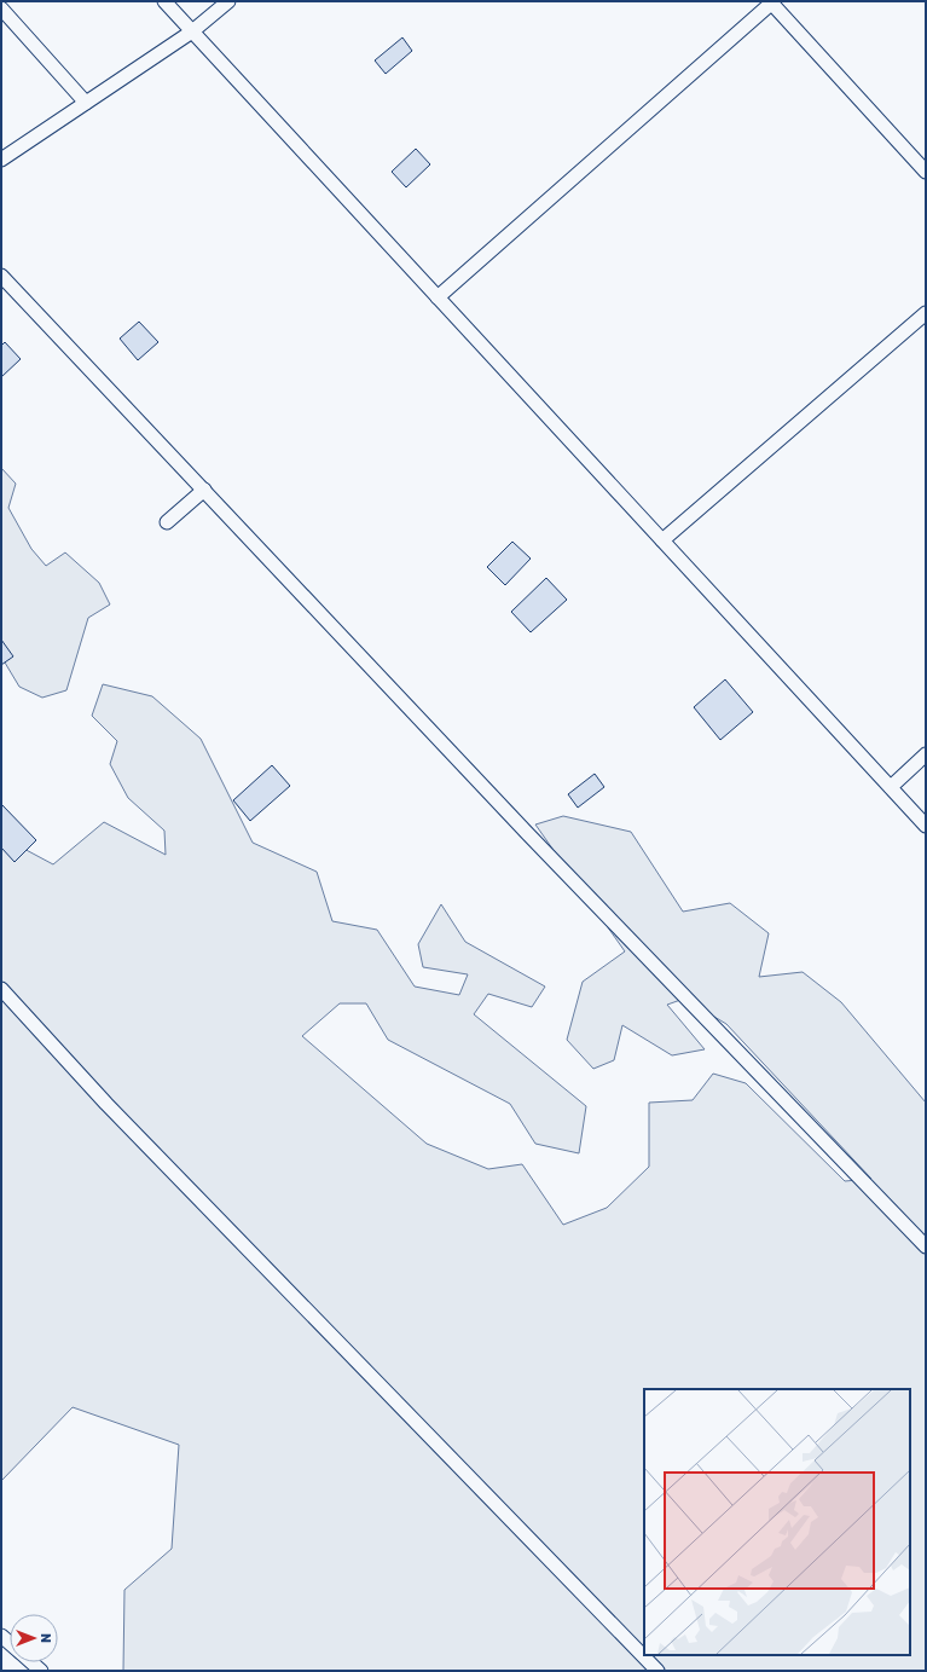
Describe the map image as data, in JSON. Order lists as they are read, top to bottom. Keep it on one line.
{"north":"right"}
